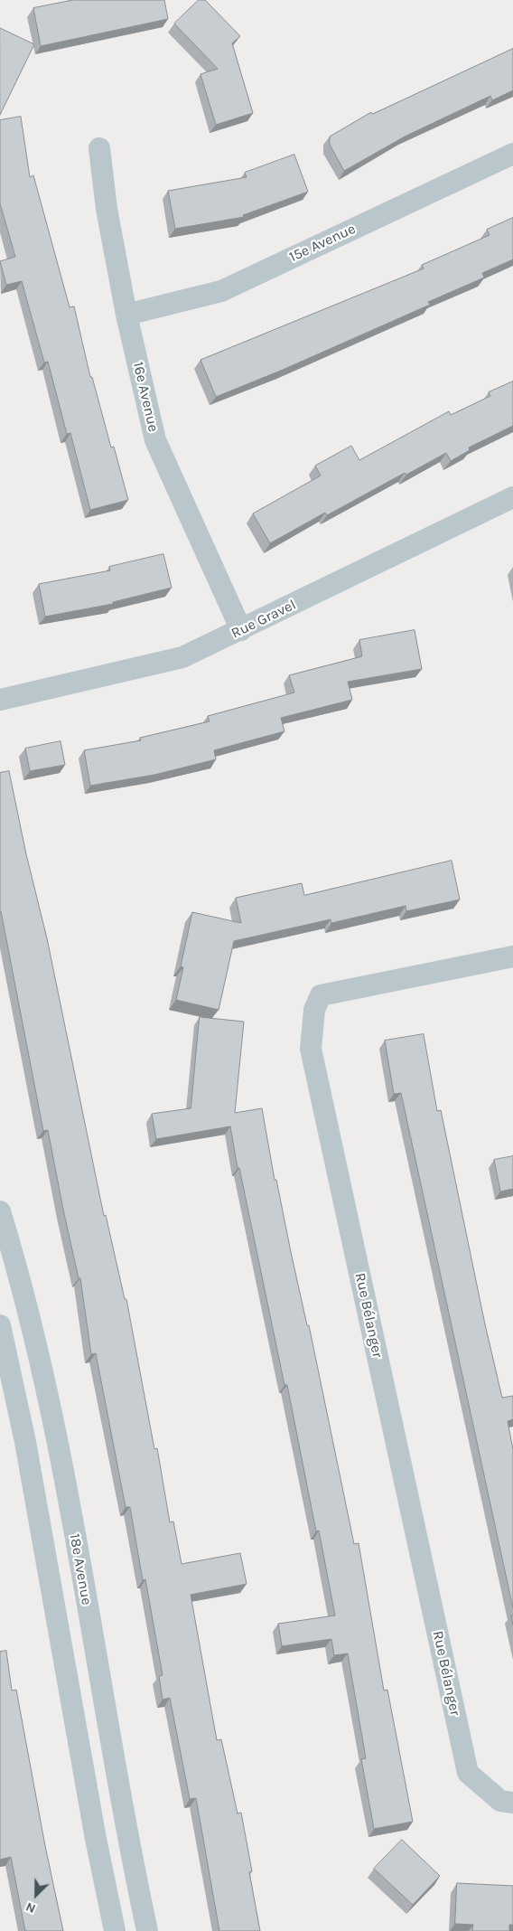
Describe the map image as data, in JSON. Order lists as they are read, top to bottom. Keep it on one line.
{"streets":{"street":["15e Avenue","16e Avenue","Rue Gravel","Rue Bélanger","18e Avenue"]},"crossings":[["15e Avenue","16e Avenue"],["16e Avenue","Rue Gravel"]],"north":"bottom left"}
